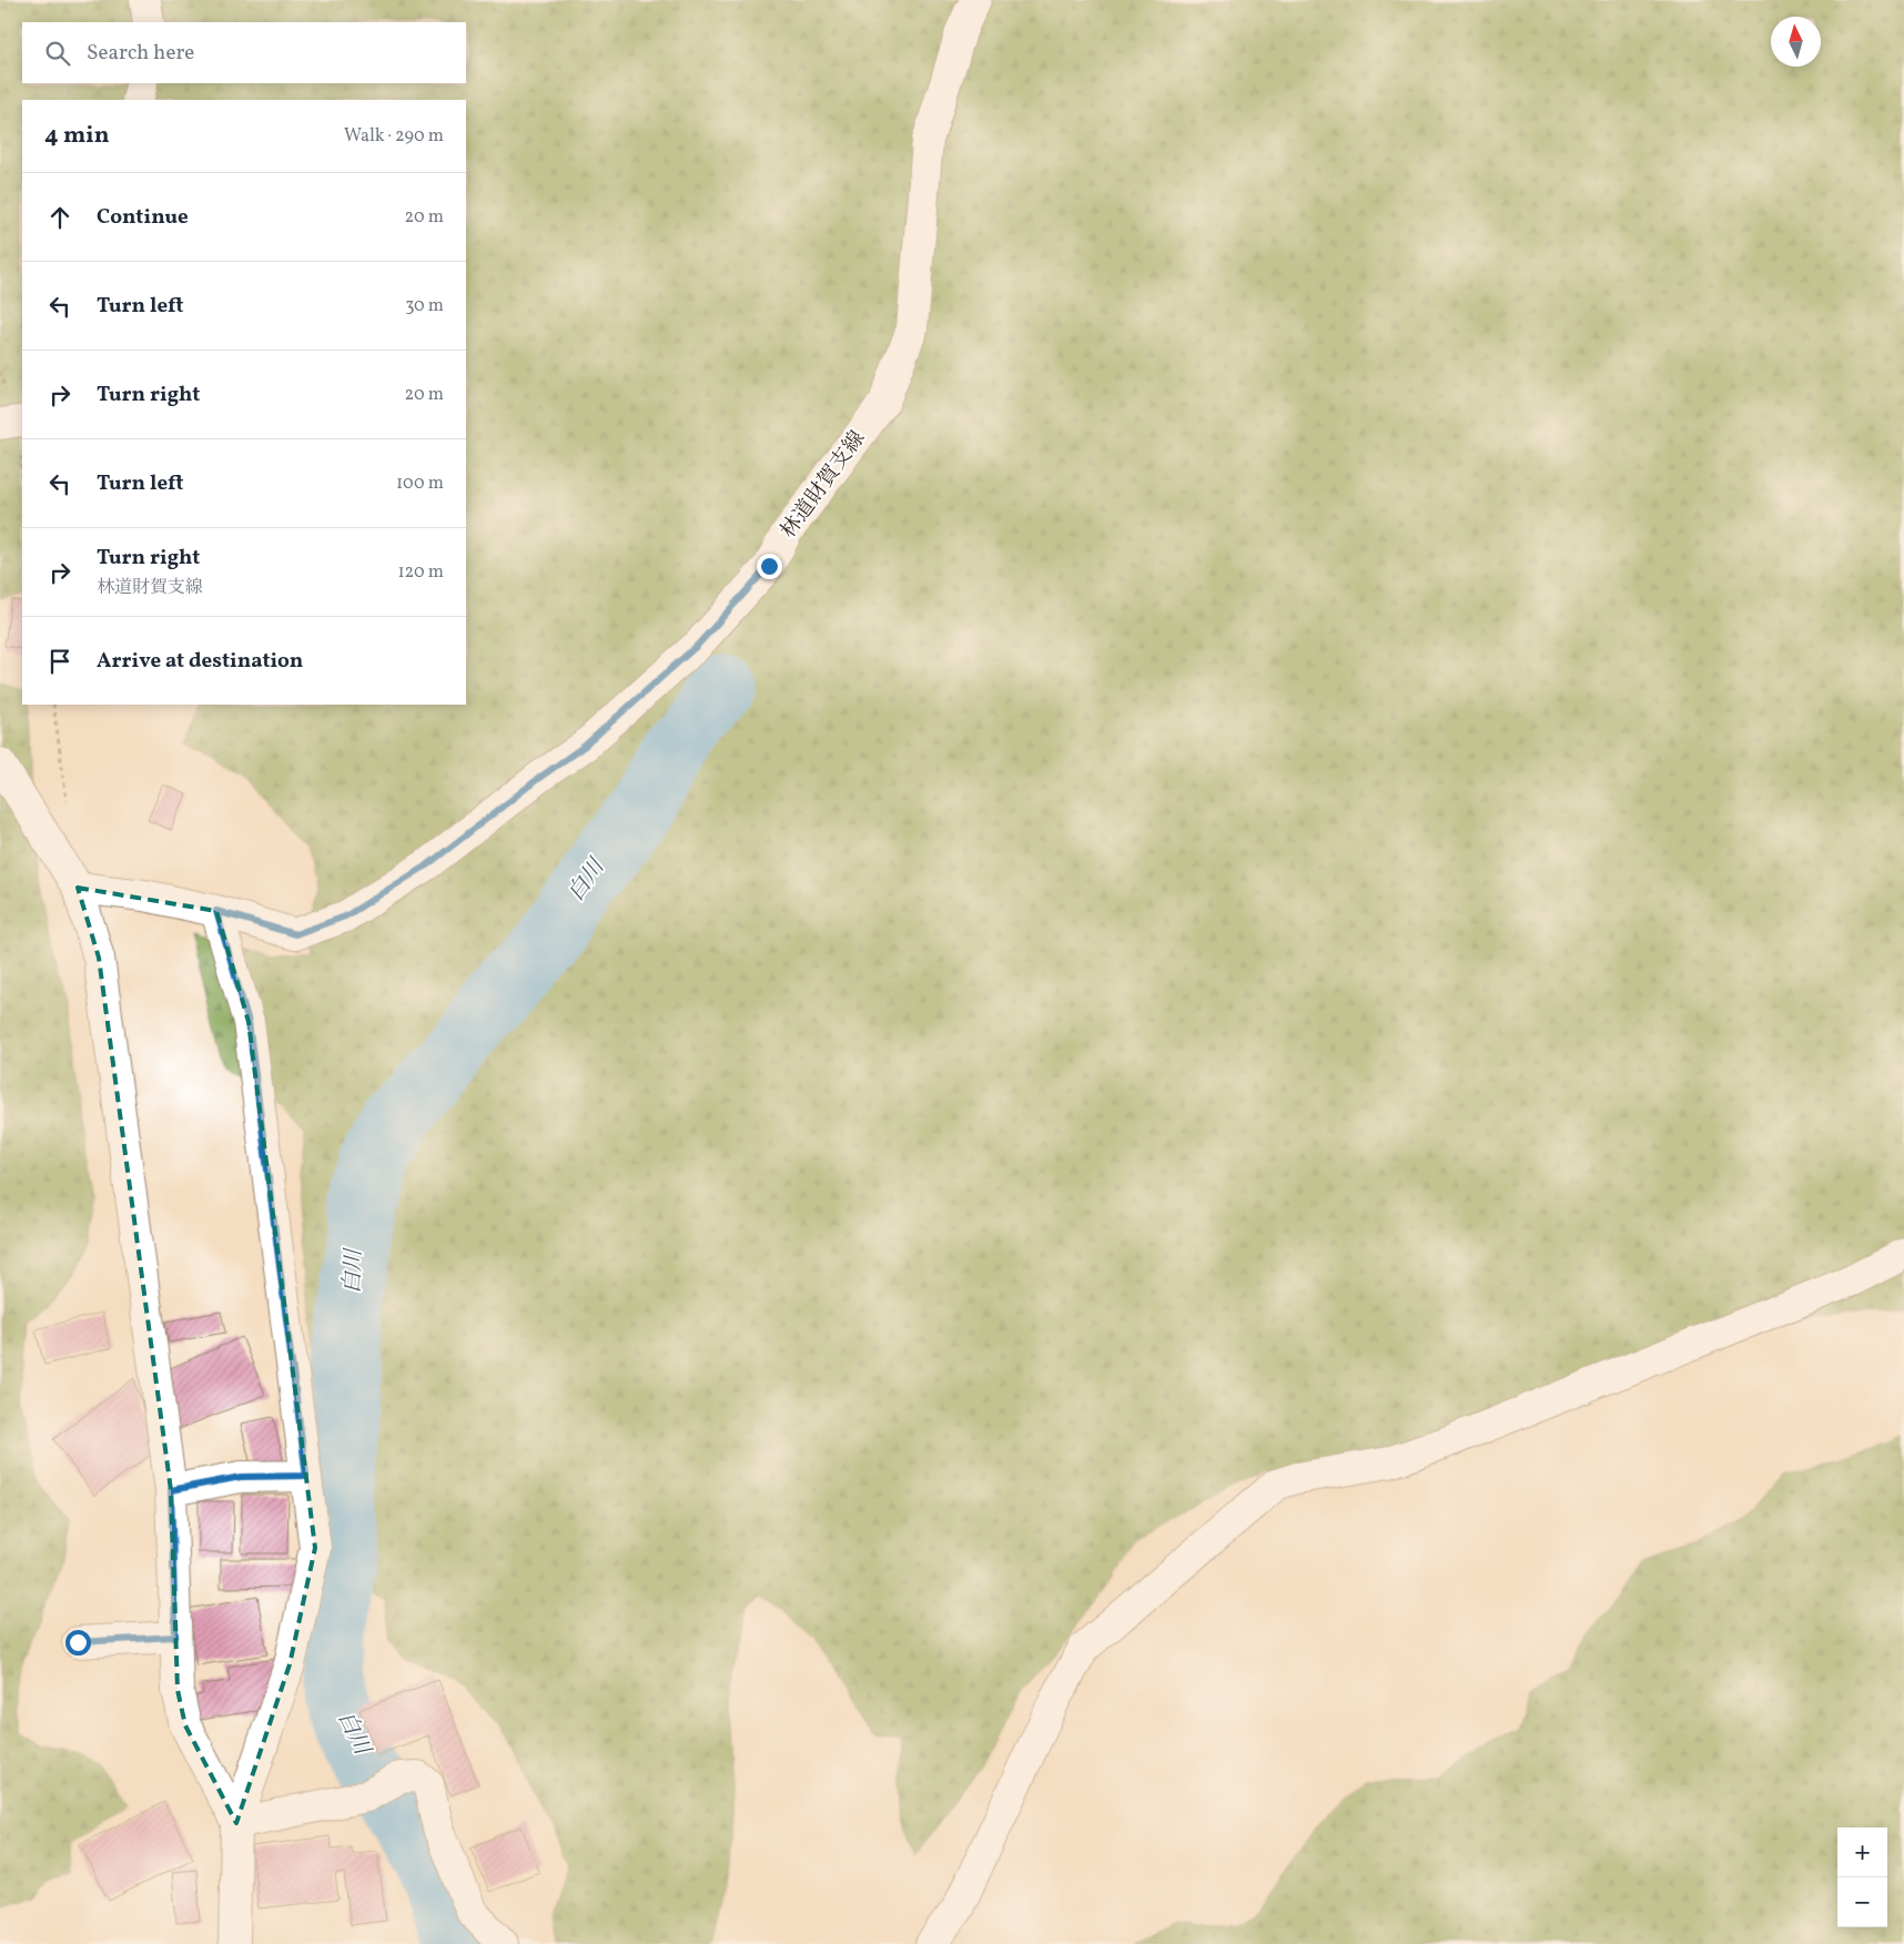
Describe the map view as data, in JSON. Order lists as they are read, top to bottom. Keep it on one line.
{"streets":{"street":["林道財賀支線"]},"water":["白川"],"north":"top","page":{"search":"Search here","heading":["4 min","Walk · 290 m"],"list":[["Continue","20 m"],["Turn left","30 m"],["Turn right","20 m"],["Turn left","100 m"],["Turn right","林道財賀支線","120 m"],"Arrive at destination"],"map_buttons":["+","−"]}}
